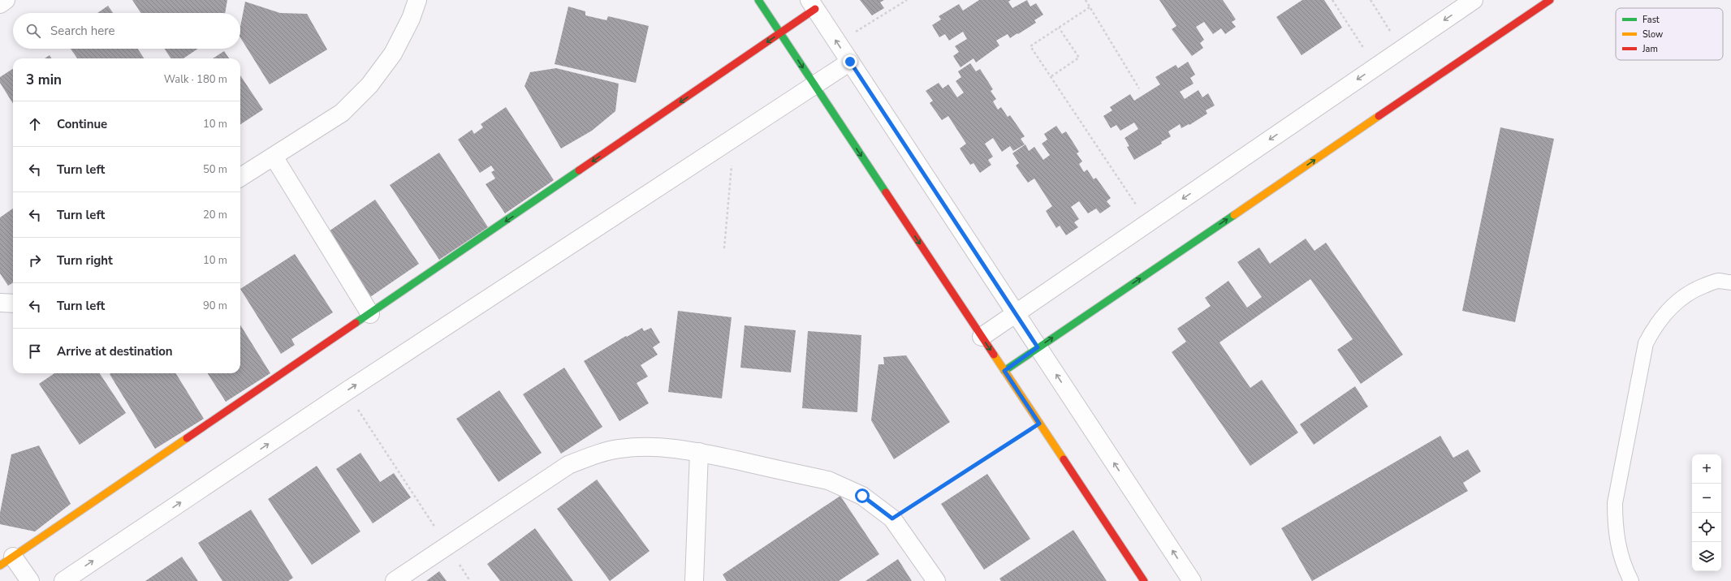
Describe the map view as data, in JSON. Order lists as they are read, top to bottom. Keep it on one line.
{"legend":["Fast","Slow","Jam"],"page":{"search":"Search here","heading":["3 min","Walk · 180 m"],"list":[["Continue","10 m"],["Turn left","50 m"],["Turn left","20 m"],["Turn right","10 m"],["Turn left","90 m"],"Arrive at destination"],"map_buttons":["+","−"]}}
